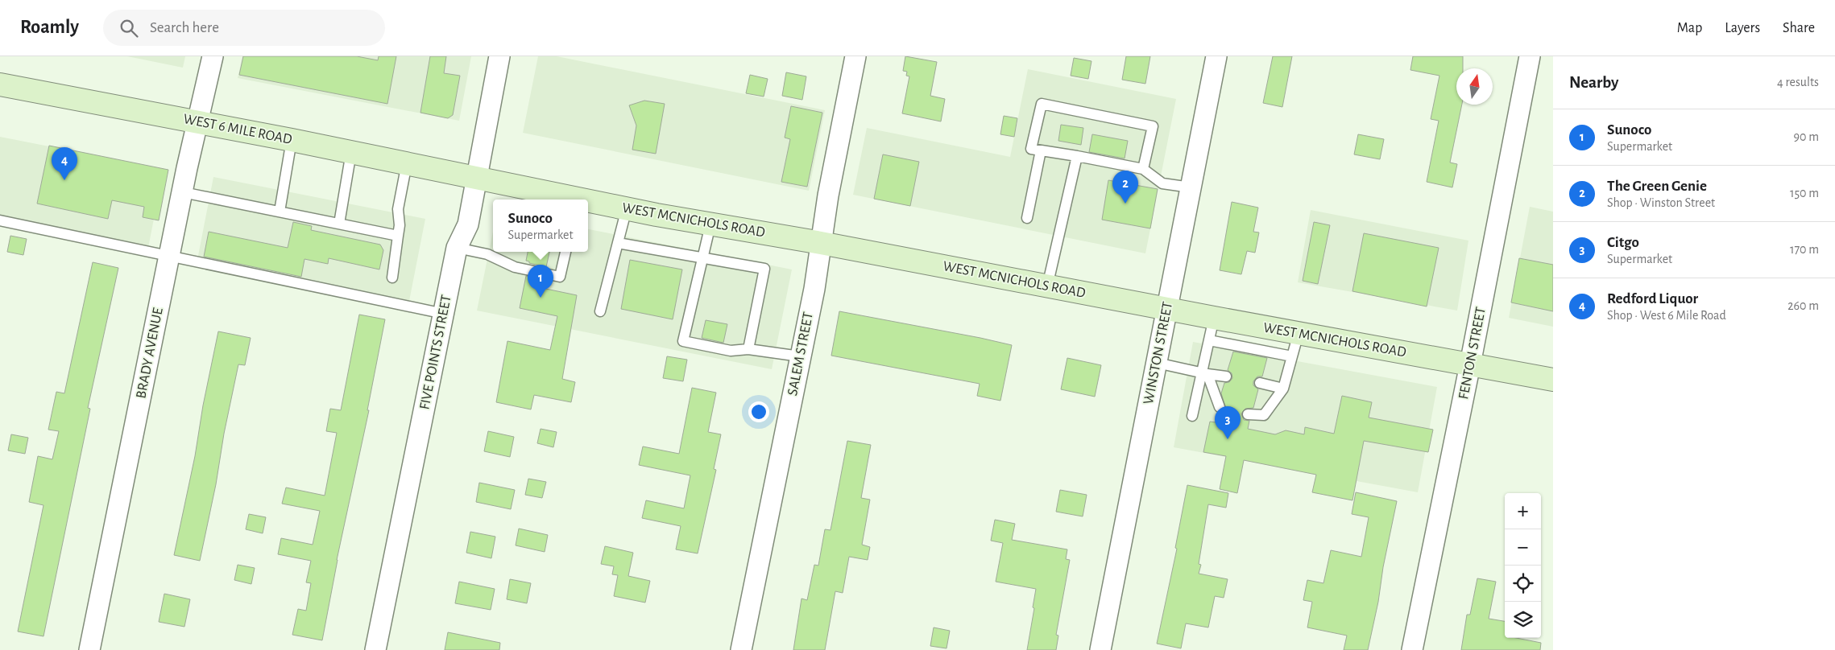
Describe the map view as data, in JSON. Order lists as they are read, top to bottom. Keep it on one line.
{"streets":{"main road":["WEST 6 MILE ROAD","WEST MCNICHOLS ROAD"],"street":["FIVE POINTS STREET","BRADY AVENUE","WINSTON STREET","FENTON STREET","SALEM STREET"]},"crossings":[["WEST 6 MILE ROAD","WEST MCNICHOLS ROAD"],["WEST 6 MILE ROAD","FIVE POINTS STREET"],["WEST 6 MILE ROAD","BRADY AVENUE"],["WEST MCNICHOLS ROAD","FIVE POINTS STREET"],["WEST MCNICHOLS ROAD","WINSTON STREET"],["WEST MCNICHOLS ROAD","FENTON STREET"],["WEST MCNICHOLS ROAD","SALEM STREET"]],"north":"top","page":{"header":"Roamly","search":"Search here","nav":["Map","Layers","Share"],"heading":["Nearby","4 results"],"list":[{"mark":"1","name":"Sunoco","note":"Supermarket","value":"90 m"},{"mark":"2","name":"The Green Genie","note":"Shop · Winston Street","value":"150 m"},{"mark":"3","name":"Citgo","note":"Supermarket","value":"170 m"},{"mark":"4","name":"Redford Liquor","note":"Shop · West 6 Mile Road","value":"260 m"}],"pins":["4","2","1","3"],"popup":["Sunoco","Supermarket"],"map_buttons":["+","−"]}}
